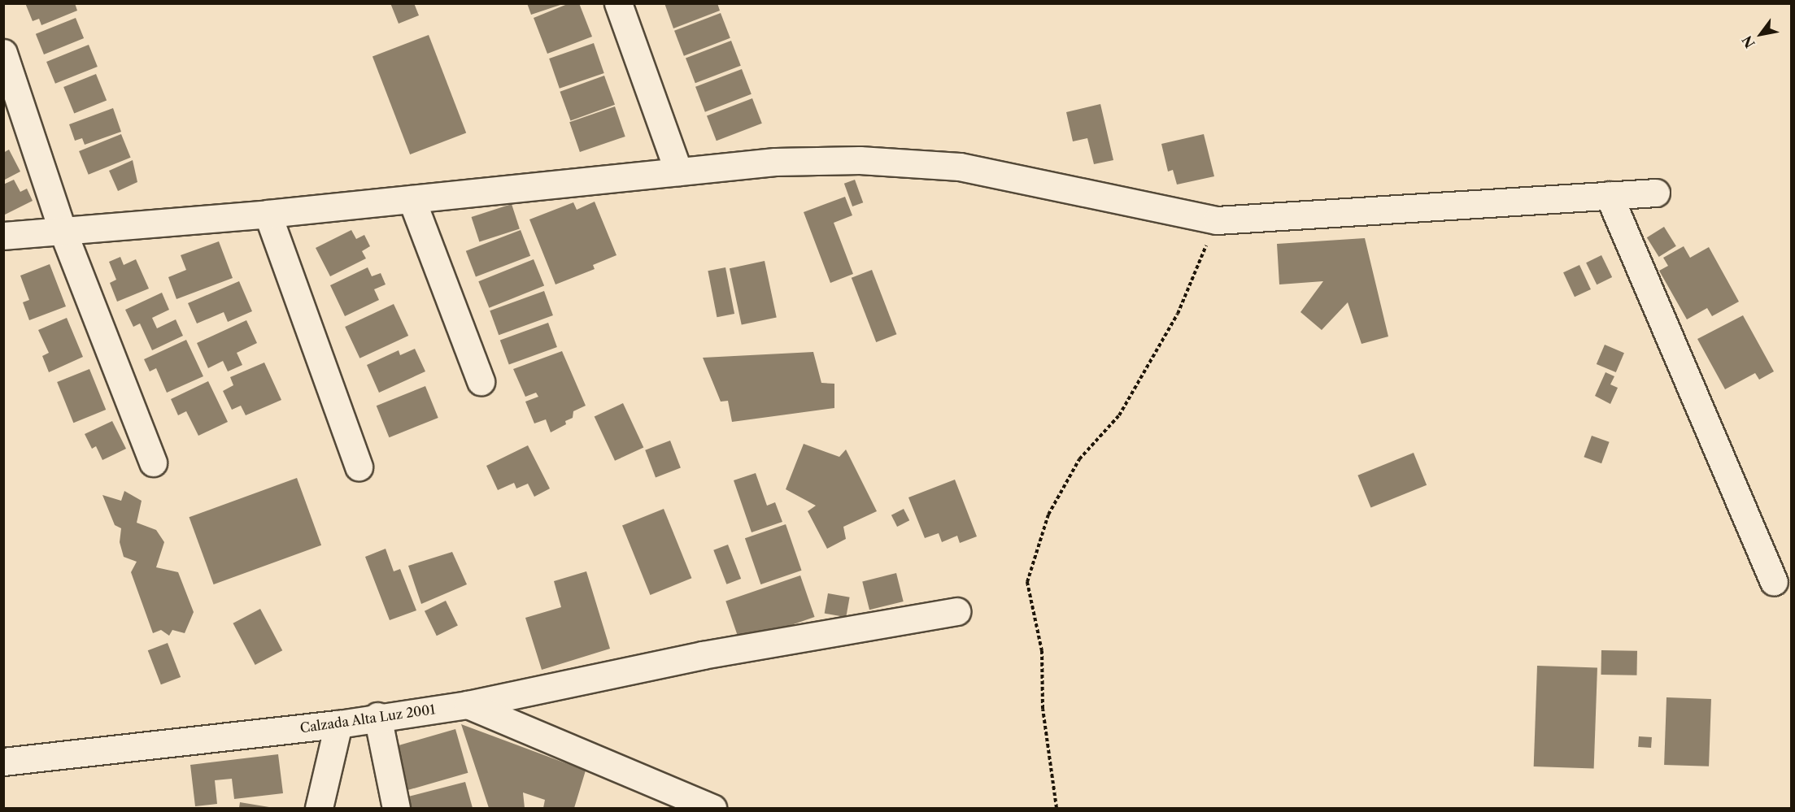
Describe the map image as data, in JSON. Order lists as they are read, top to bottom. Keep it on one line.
{"streets":{"street":["Calzada Alta Luz 2001"]},"north":"bottom left"}
